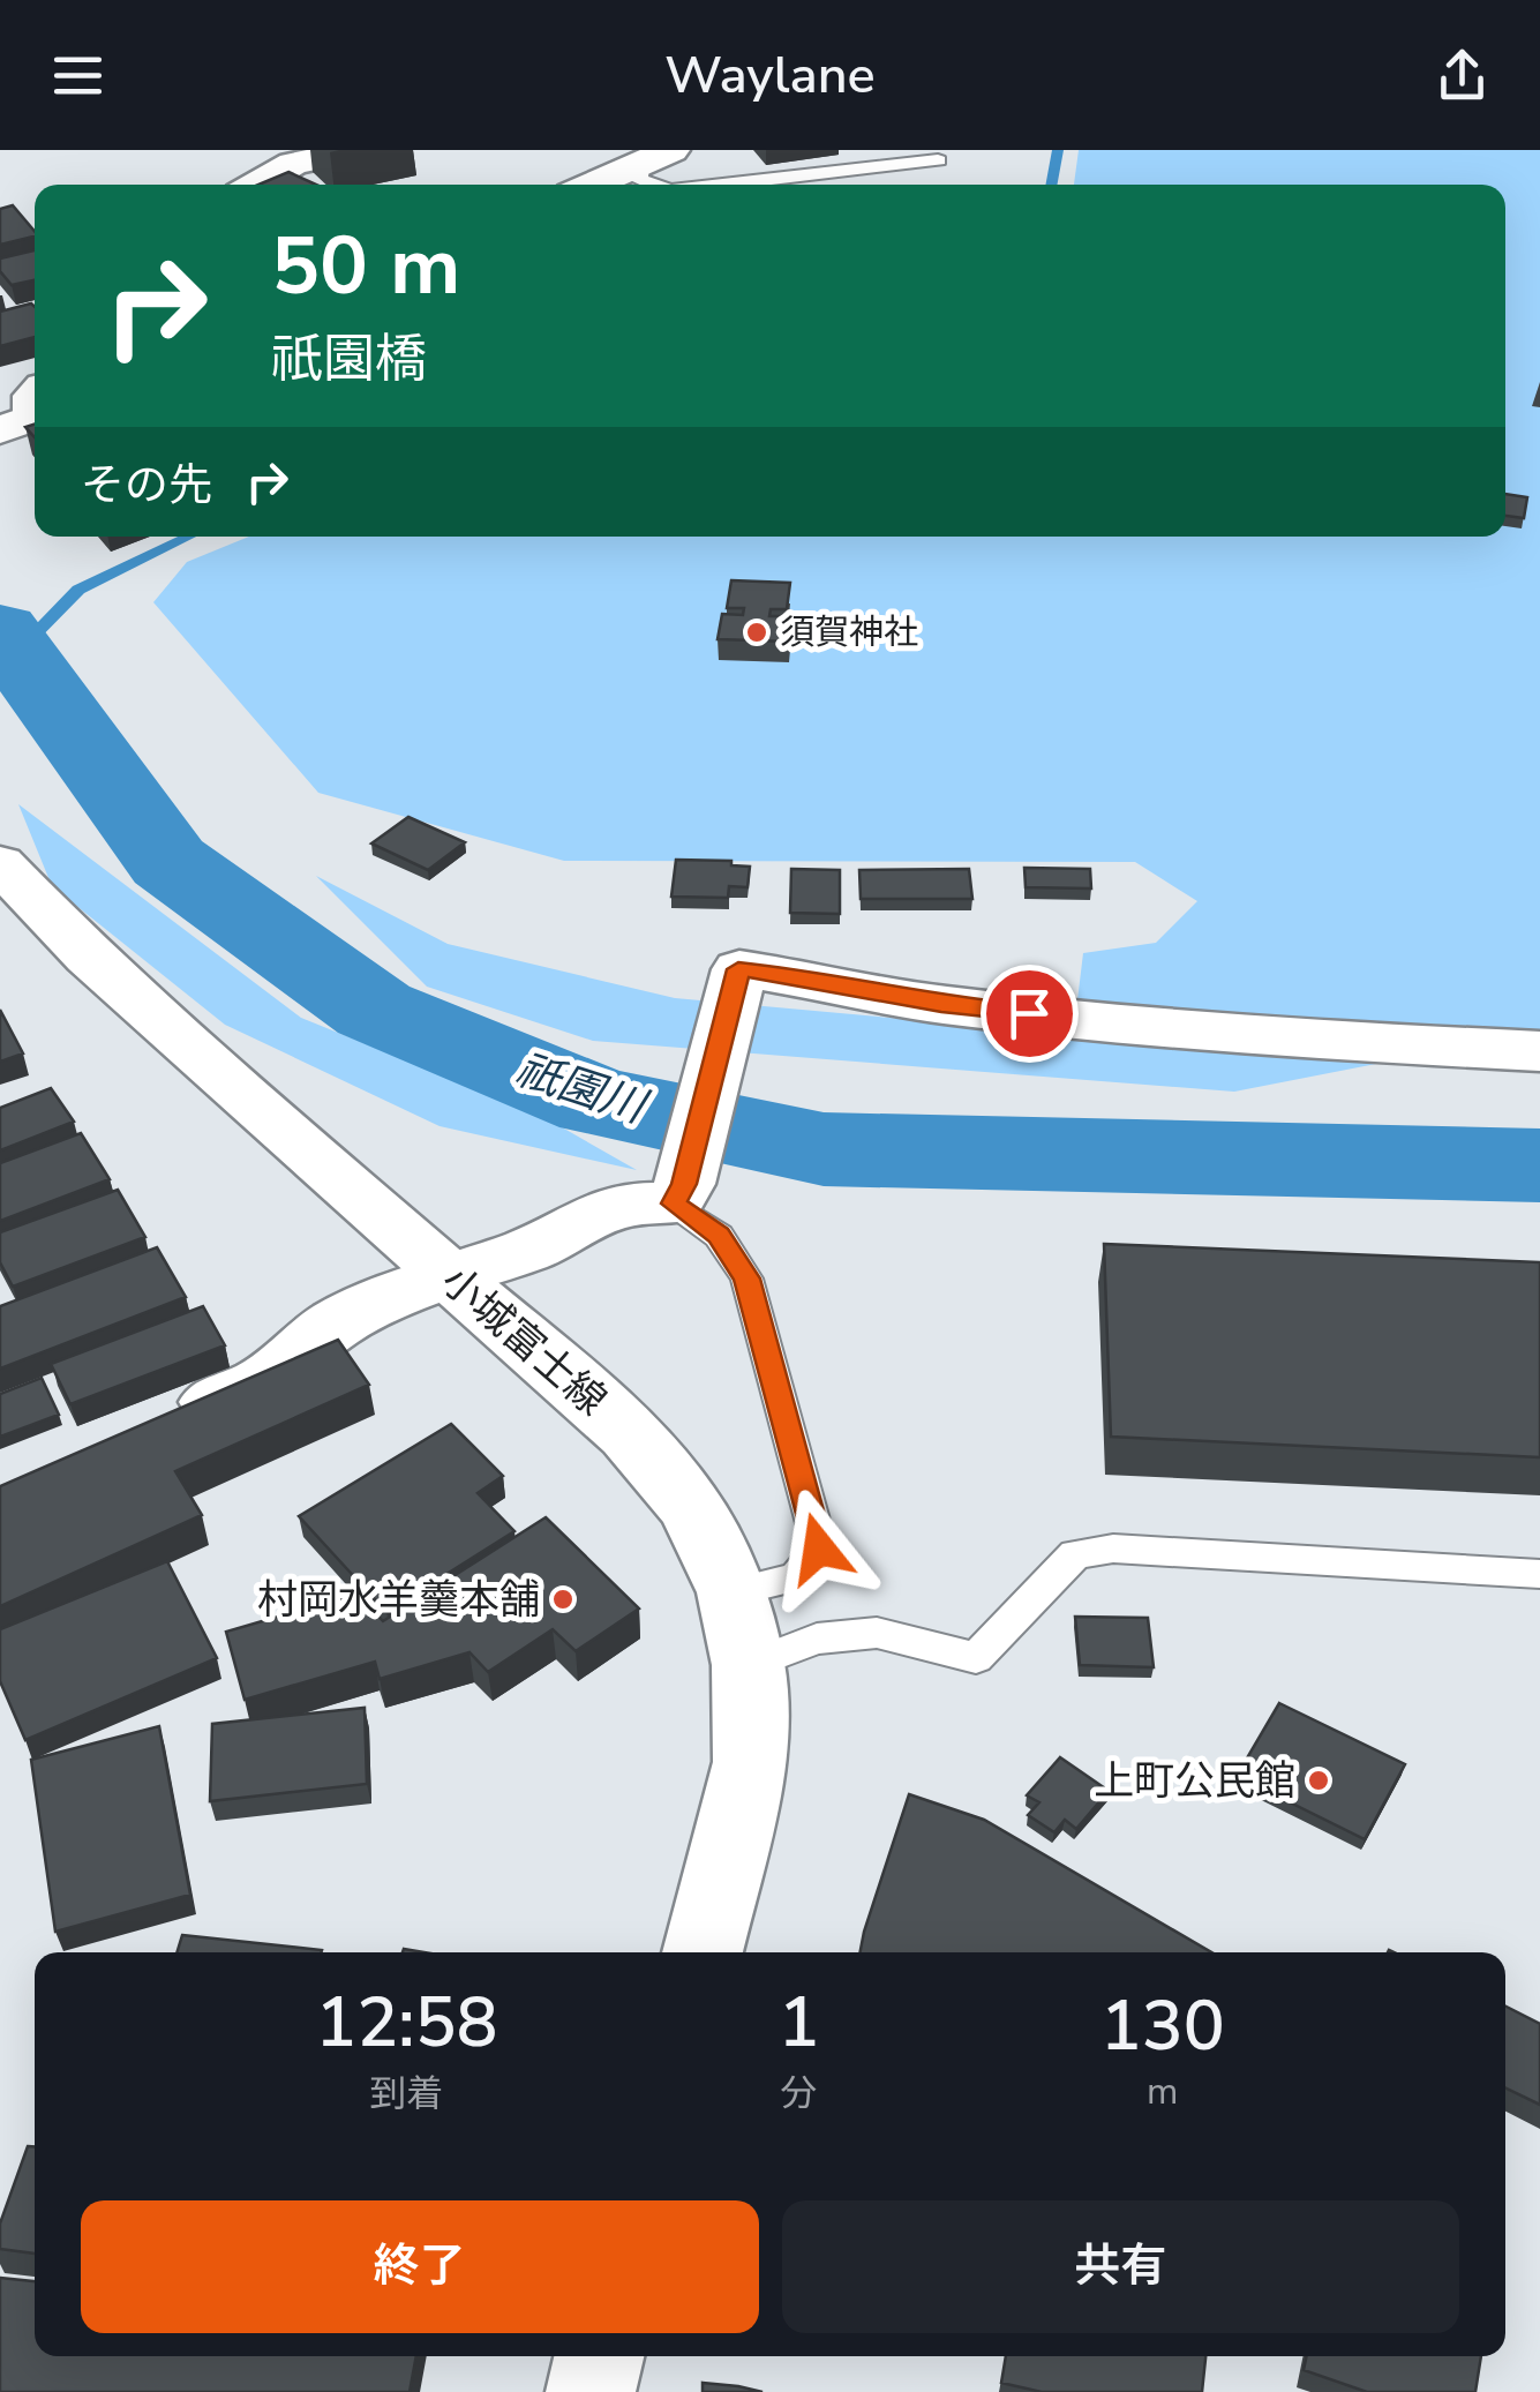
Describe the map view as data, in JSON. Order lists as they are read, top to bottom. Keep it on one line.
{"streets":{"street":["小城富士線"]},"water":["祇園川"],"places":["須賀神社","村岡水羊羹本舗","上町公民館"],"page":{"header":"Waylane","turn":["50 m","祇園橋"],"then":"その先","eta":["12:58","到着","1","分","130","m"],"buttons":["終了","共有"]}}
